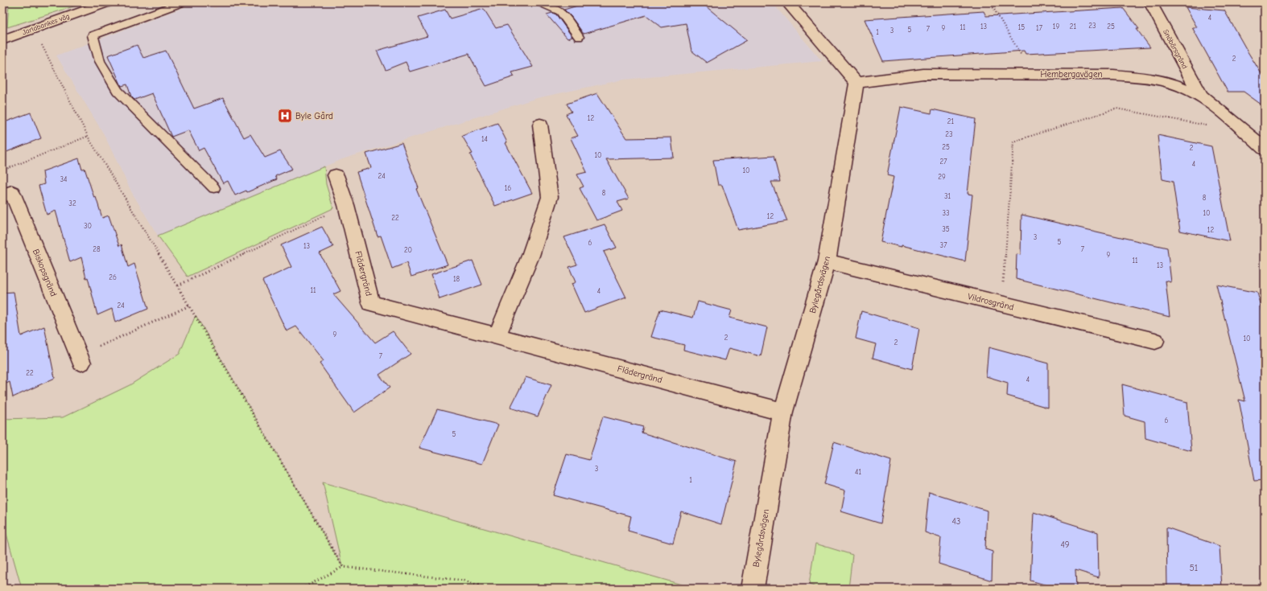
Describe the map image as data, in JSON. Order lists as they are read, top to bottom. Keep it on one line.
{"streets":{"street":["Jarlabankes väg","Snöbärsgränd","Hembergavägen","Biskopsgränd","Flädergränd","Bylegårdsvägen","Vildrosgränd"]},"crossings":[["Snöbärsgränd","Hembergavägen"],["Hembergavägen","Bylegårdsvägen"],["Flädergränd","Bylegårdsvägen"],["Bylegårdsvägen","Vildrosgränd"]],"places":{"hospital":["Byle Gård"]},"house_numbers":["4","23","13","19","21","25","11","15","9","17","7","5","3","1","2","12","21","23","14","25","2","10","27","4","10","24","29","34","16","8","31","8","32","33","10","12","22","30","35","12","3","5","6","37","13","28","7","20","9","11","13","26","18","11","4","24","9","2","10","2","7","22","4","6","5","3","41","1","43","49","51"]}
